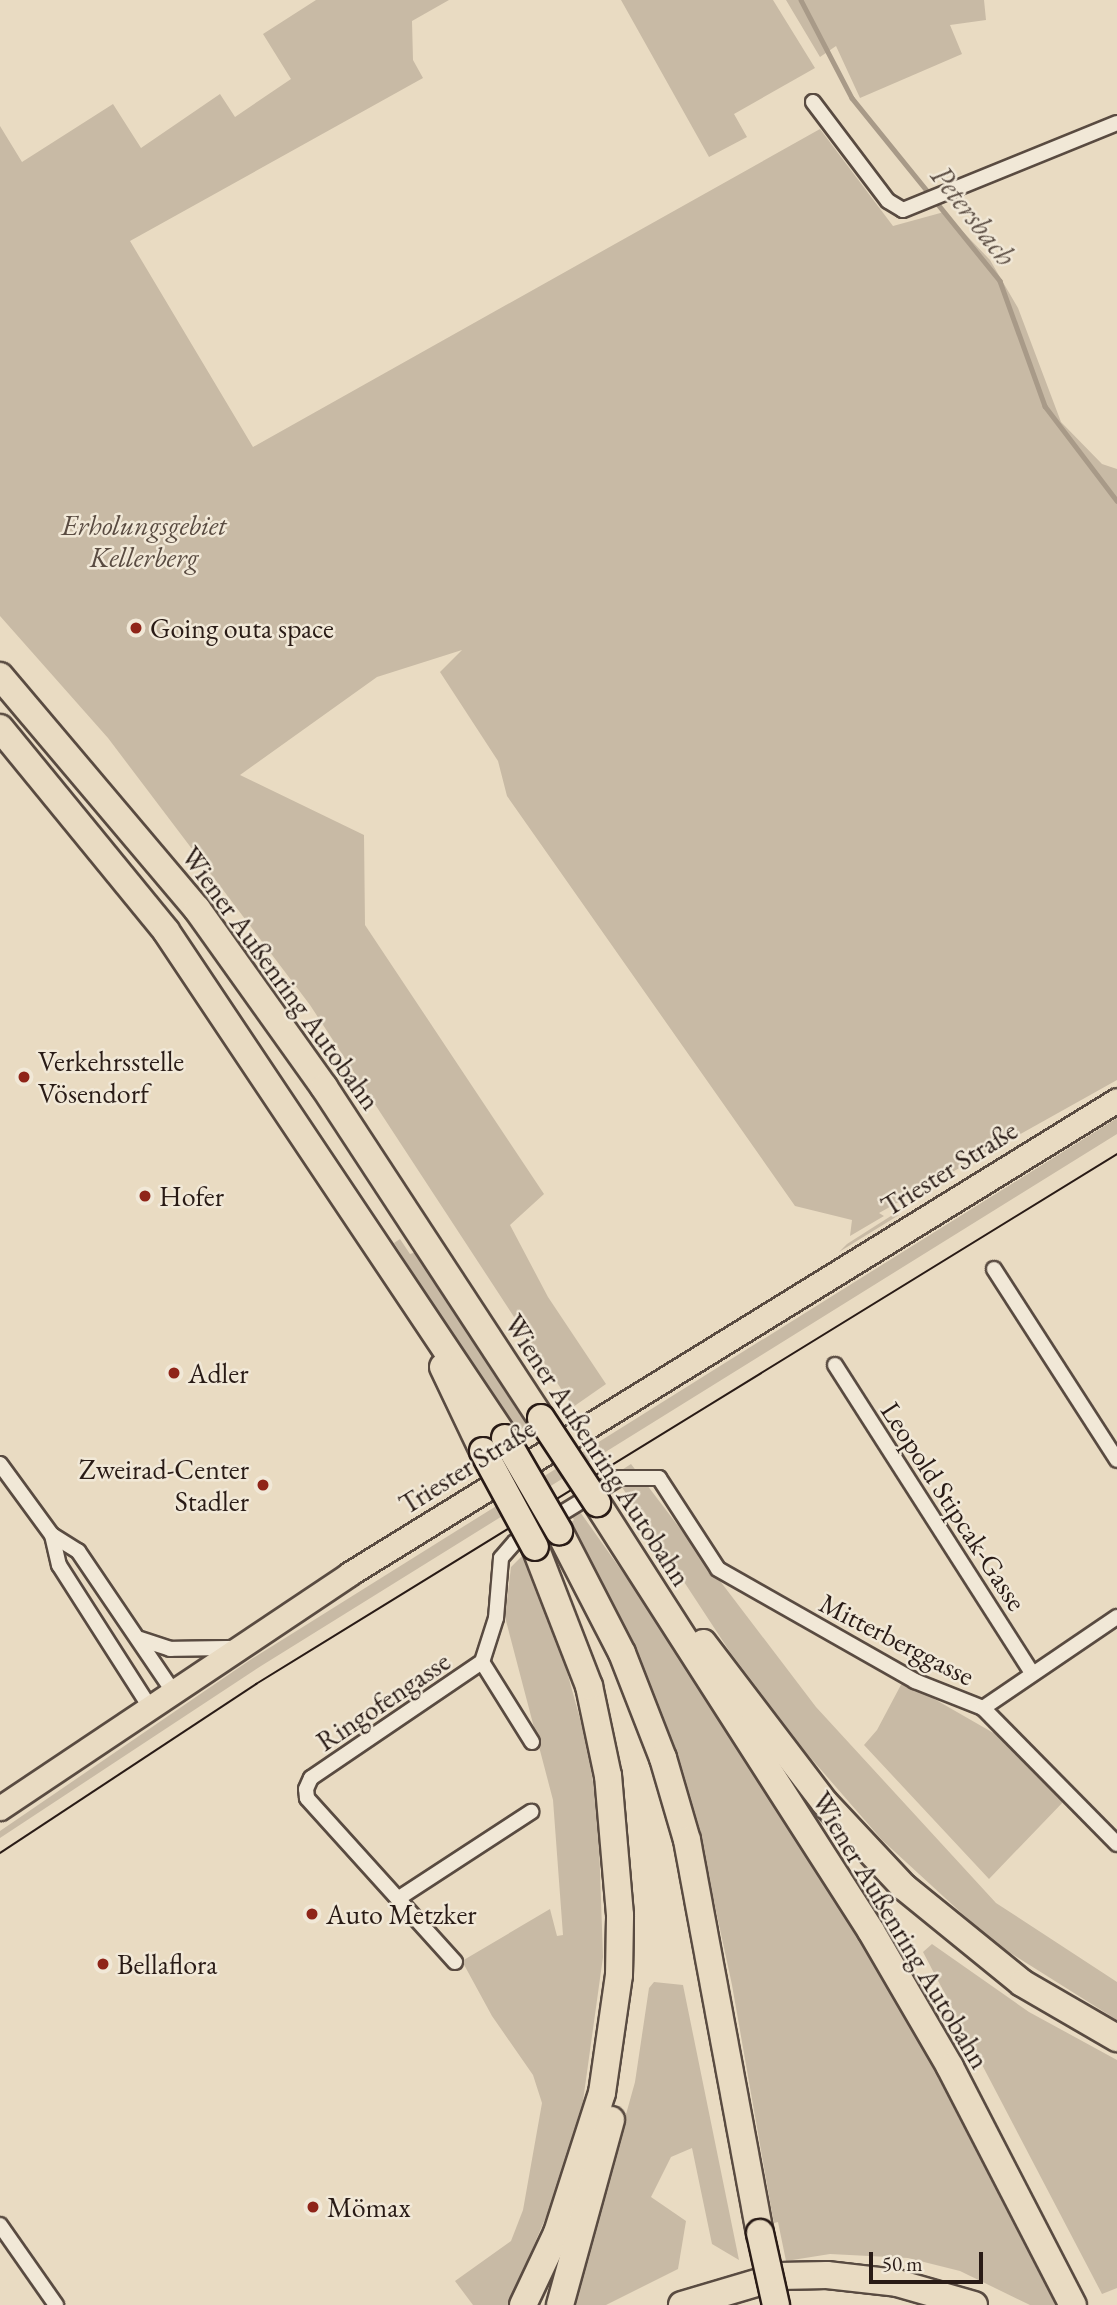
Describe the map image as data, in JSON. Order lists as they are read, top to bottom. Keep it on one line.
{"streets":{"highway":["Wiener Außenring Autobahn"],"main road":["Triester Straße"],"street":["Leopold Stipcak-Gasse","Mitterberggasse","Ringofengasse"]},"crossings":[["Mitterberggasse","Ringofengasse"]],"water":["Petersbach"],"parks":["Erholungsgebiet Kellerberg"],"places":["Going outa space","Verkehrsstelle Vösendorf","Hofer","Adler","Zweirad-Center Stadler","Auto Metzker","Bellaflora","Mömax"],"scale_bar":"50 m"}
